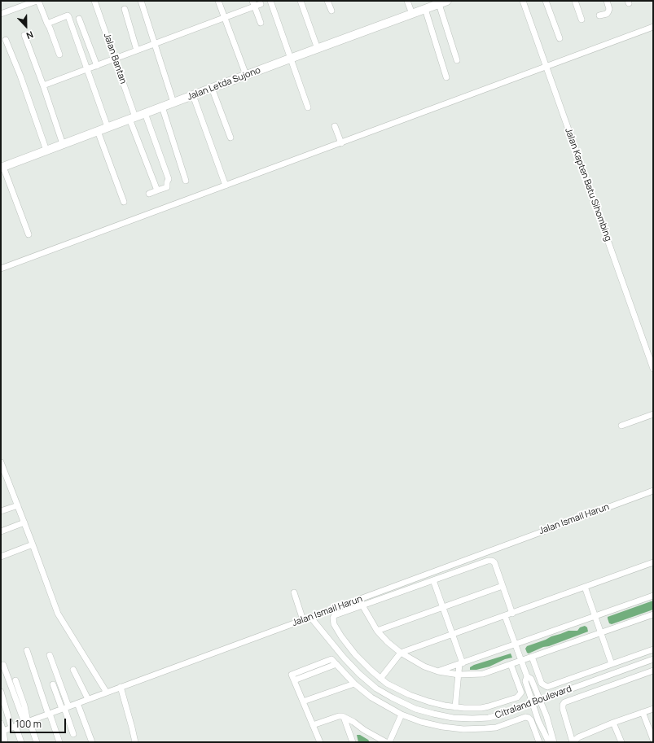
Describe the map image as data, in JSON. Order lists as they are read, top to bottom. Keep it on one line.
{"streets":{"highway":["Jalan Letda Sujono"],"street":["Jalan Bantan","Jalan Kapten Batu Sihombing","Jalan Ismail Harun","Citraland Boulevard"]},"crossings":[["Jalan Bantan","Jalan Letda Sujono"],["Jalan Ismail Harun","Citraland Boulevard"]],"scale_bar":"100 m","north":"bottom"}
